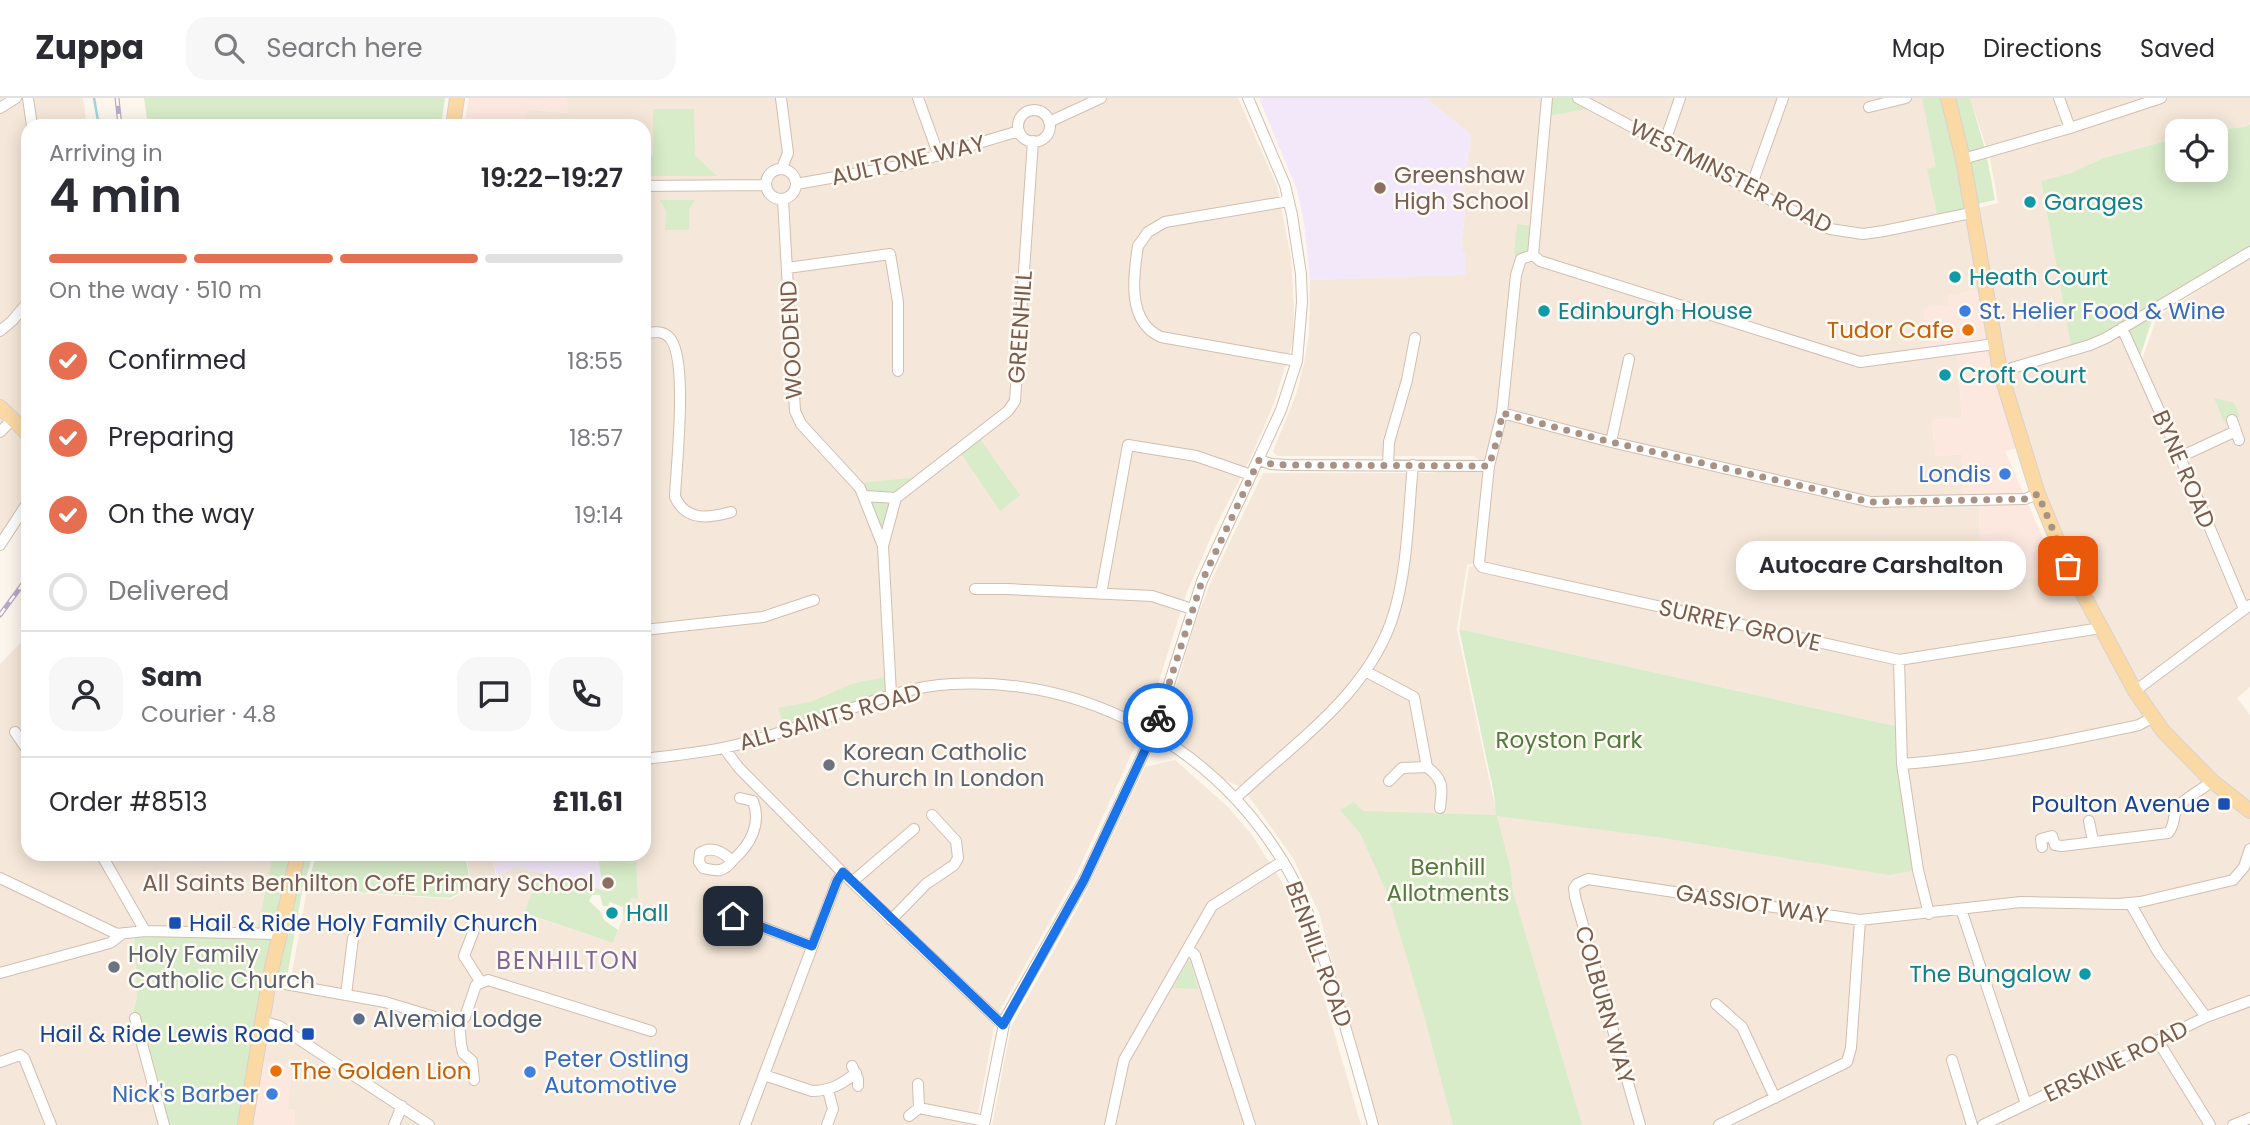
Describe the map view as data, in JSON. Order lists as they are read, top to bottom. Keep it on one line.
{"streets":{"street":["AULTONE WAY","WESTMINSTER ROAD","GREENHILL","WOODEND","BYNE ROAD","SURREY GROVE","ALL SAINTS ROAD","GASSIOT WAY","BENHILL ROAD","COLBURN WAY","ERSKINE ROAD"]},"crossings":[["AULTONE WAY","GREENHILL"],["AULTONE WAY","WOODEND"],["GREENHILL","WOODEND"],["WOODEND","ALL SAINTS ROAD"],["ALL SAINTS ROAD","BENHILL ROAD"],["GASSIOT WAY","COLBURN WAY"]],"districts":["BENHILTON"],"parks":["Royston Park","Benhill Allotments"],"places":{"other":["Greenshaw High School","Garages","Heath Court","Edinburgh House","St. Helier Food & Wine","Tudor Cafe","Croft Court","Londis","Autocare Carshalton","Korean Catholic Church In London","All Saints Benhilton CofE Primary School","Hall","Holy Family Catholic Church","The Bungalow","Alvemia Lodge","The Golden Lion","Peter Ostling Automotive","Nick's Barber"],"transit":["Poulton Avenue","Hail & Ride Holy Family Church","Hail & Ride Lewis Road"]},"page":{"header":"Zuppa","search":"Search here","nav":["Map","Directions","Saved"],"heading":["4 min","Arriving in","19:22–19:27"],"panel":["Sam","Courier · 4.8","Order #8513","£11.61"],"bar":"On the way · 510 m","list":[["Confirmed","18:55"],["Preparing","18:57"],["On the way","19:14"],"Delivered"],"bubble":"Autocare Carshalton"}}
